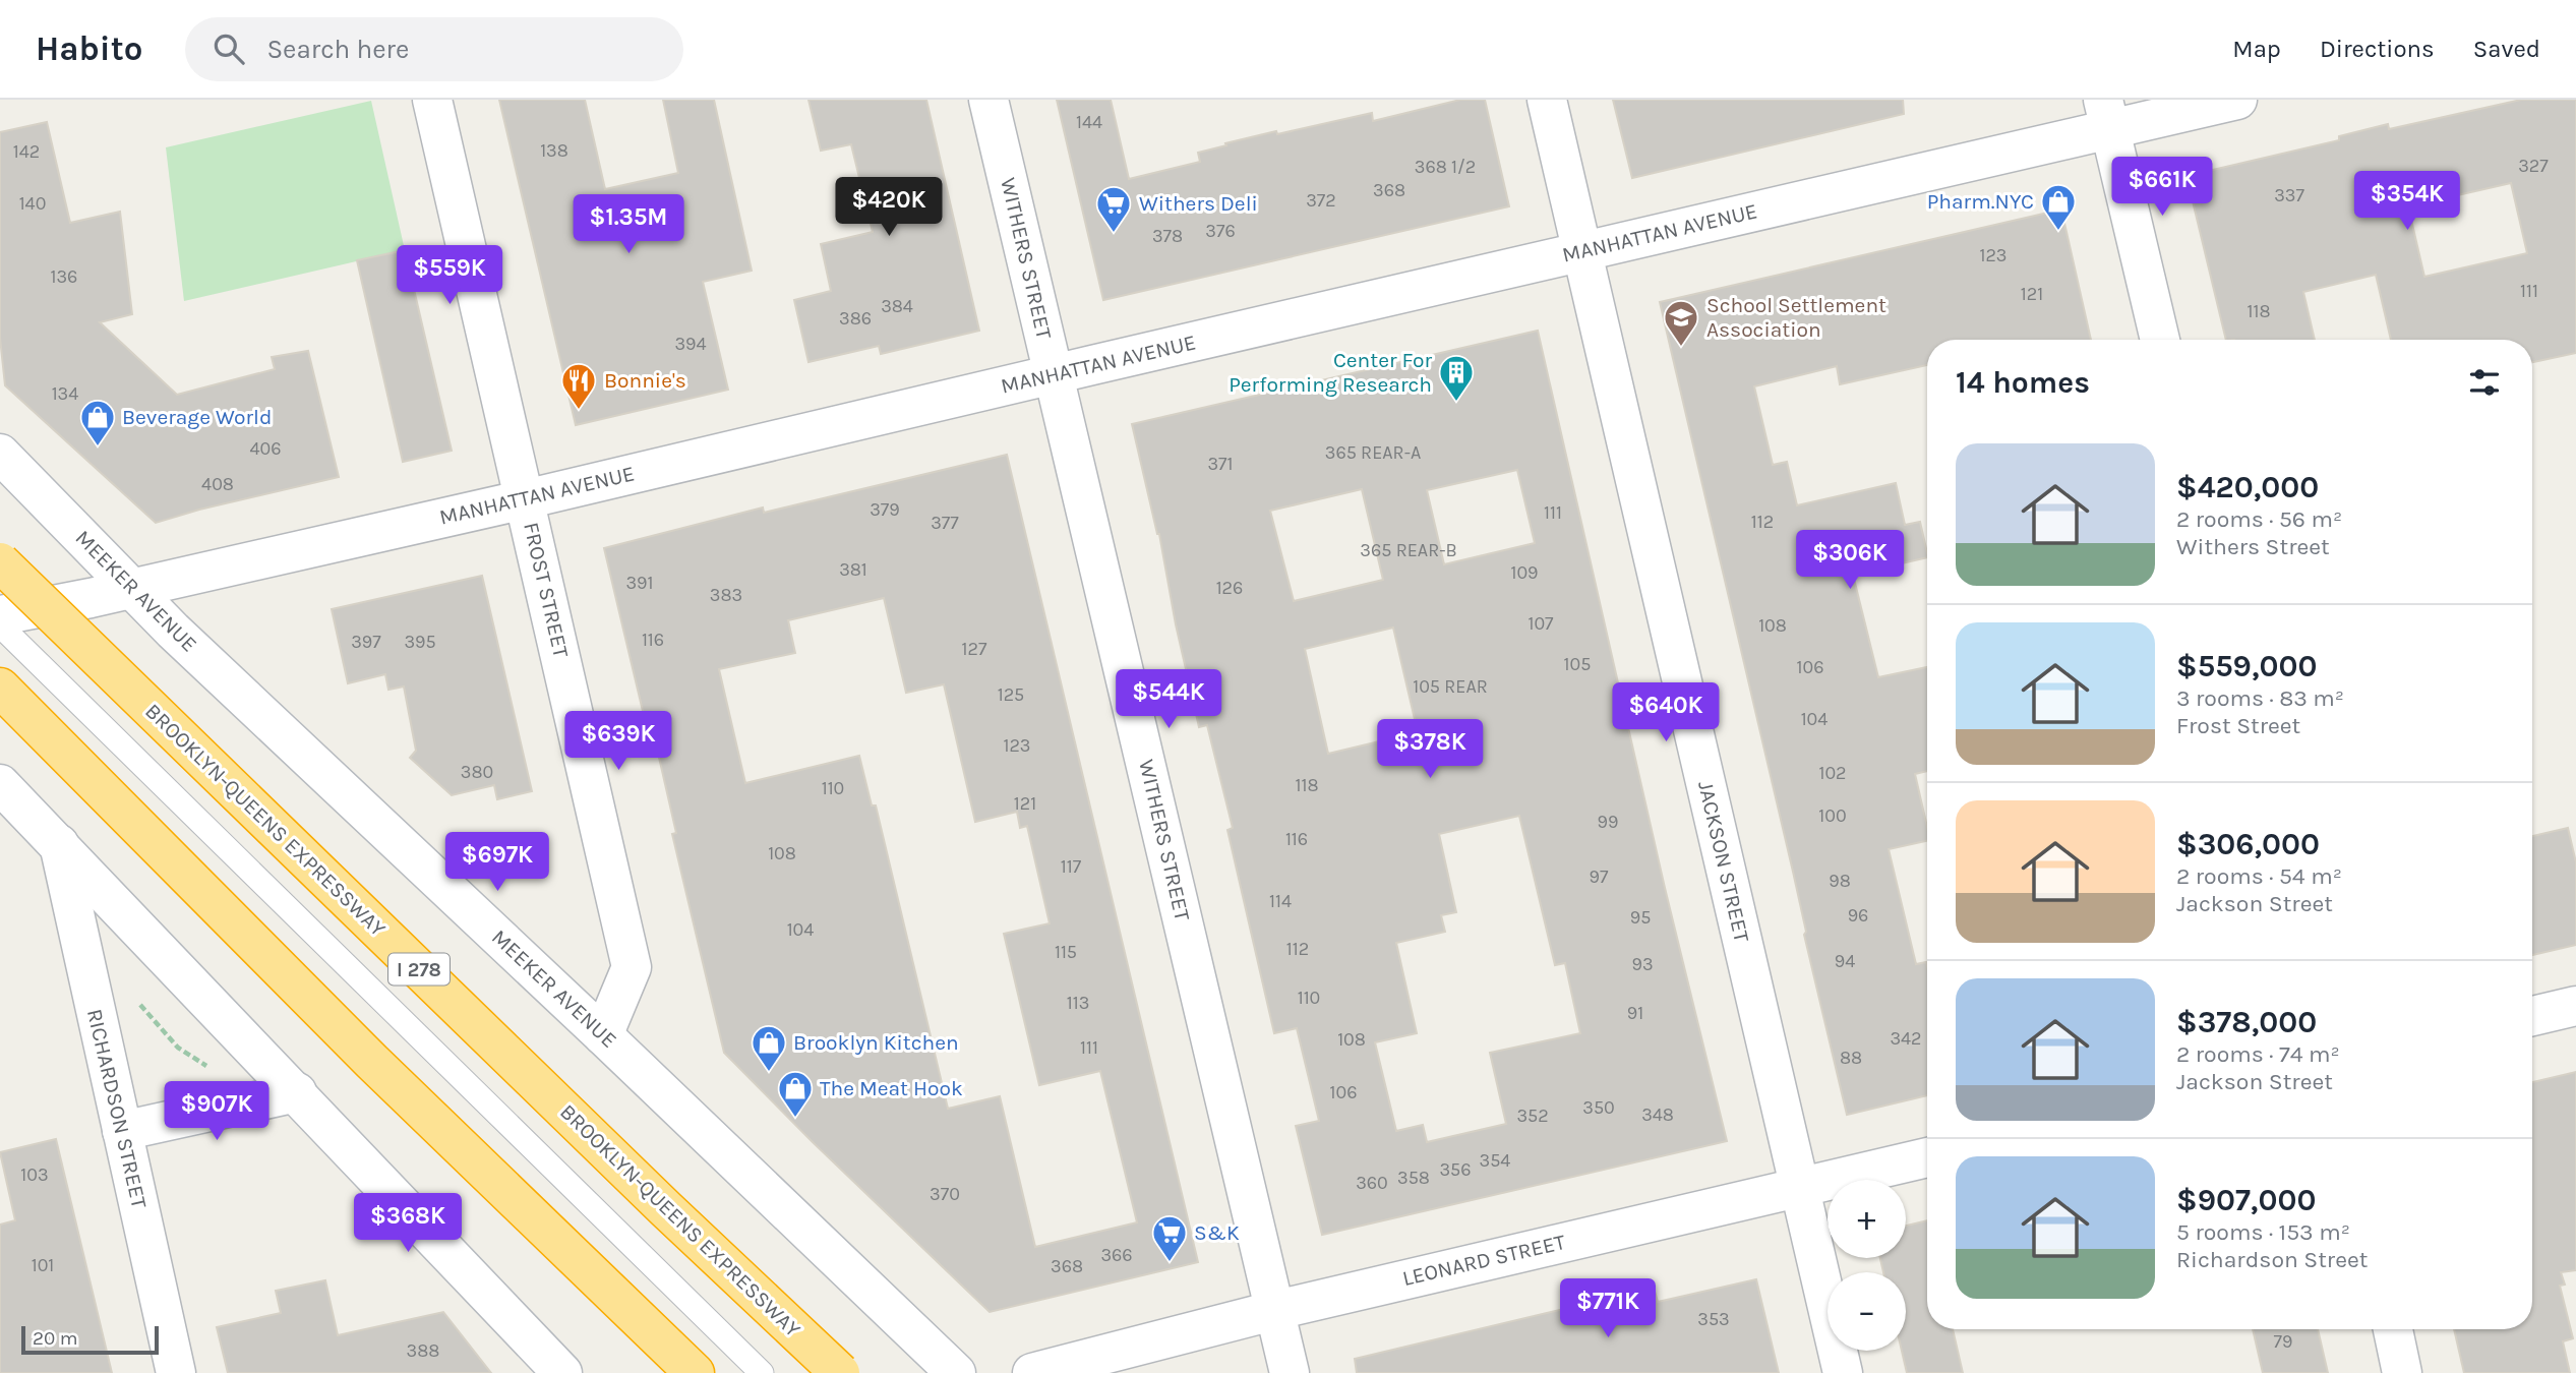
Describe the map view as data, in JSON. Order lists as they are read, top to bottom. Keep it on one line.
{"streets":{"highway":["BROOKLYN-QUEENS EXPRESSWAY","I 278"],"street":["MANHATTAN AVENUE","WITHERS STREET","FROST STREET","MEEKER AVENUE","JACKSON STREET","RICHARDSON STREET","LEONARD STREET"]},"crossings":[["MANHATTAN AVENUE","WITHERS STREET"],["MANHATTAN AVENUE","FROST STREET"],["MANHATTAN AVENUE","MEEKER AVENUE"],["MANHATTAN AVENUE","JACKSON STREET"],["WITHERS STREET","LEONARD STREET"],["FROST STREET","MEEKER AVENUE"],["JACKSON STREET","LEONARD STREET"]],"places":{"shop":["Pharm.NYC","Beverage World","Brooklyn Kitchen","The Meat Hook"],"supermarket":["Withers Deli","S&K"],"school or university":["School Settlement Association"],"building":["Center For Performing Research"],"restaurant":["Bonnie's"]},"house_numbers":["144","138","142","327","368 1/2","368","337","372","140","376","378","123","136","111","121","384","118","386","394","134","406","365 REAR-A","371","408","379","111","112","377","365 REAR-B","381","109","391","126","383","107","108","116","397","395","127","105","106","105 REAR","125","104","123","380","102","118","110","121","100","99","116","108","117","97","98","114","96","95","104","112","115","94","93","110","113","91","342","108","111","88","106","350","348","352","354","356","103","358","360","370","366","101","368","353","79","388"],"scale_bar":"20 m","page":{"header":"Habito","search":"Search here","nav":["Map","Directions","Saved"],"price":["$661K","$354K","$420K","$1.35M","$559K","$306K","$544K","$640K","$639K","$378K","$697K","$907K","$368K","$771K"],"heading":"14 homes","list":[{"name":"$420,000","note":"2 rooms · 56 m² · Withers Street"},{"name":"$559,000","note":"3 rooms · 83 m² · Frost Street"},{"name":"$306,000","note":"2 rooms · 54 m² · Jackson Street"},{"name":"$378,000","note":"2 rooms · 74 m² · Jackson Street"},{"name":"$907,000","note":"5 rooms · 153 m² · Richardson Street"}],"map_buttons":["+","−"],"scale":"20 m"}}
